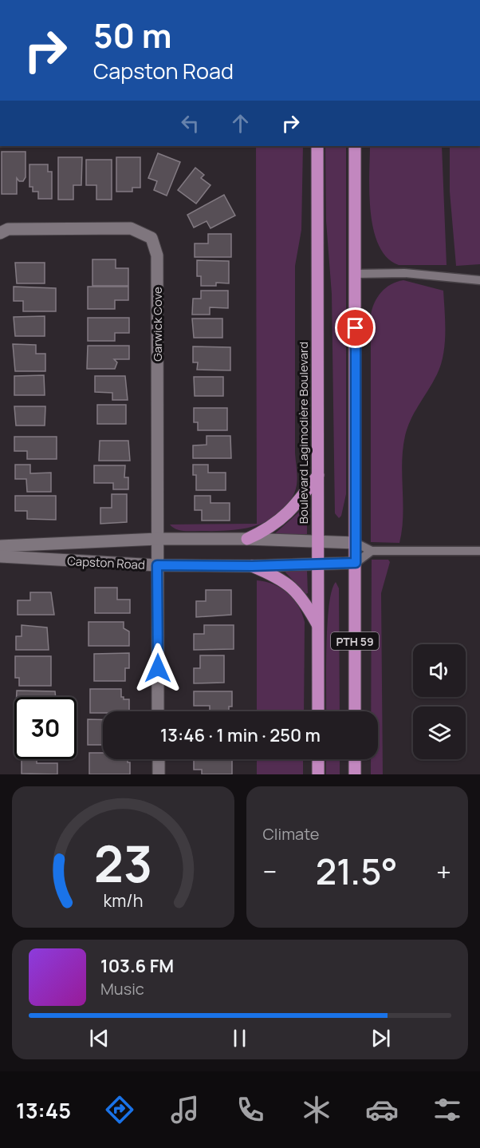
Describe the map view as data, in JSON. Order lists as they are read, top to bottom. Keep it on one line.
{"streets":{"main road":["Boulevard Lagimodière Boulevard","PTH 59"],"street":["Garwick Cove","Capston Road"]},"crossings":[["Garwick Cove","Capston Road"],["Boulevard Lagimodière Boulevard","Capston Road"],["Capston Road","PTH 59"]],"page":{"turn":["50 m","Capston Road"],"limit":"30","trip":"13:46 · 1 min · 250 m","tile":"Climate","heat":["−","21.5°","+"],"song":["103.6 FM","Music"],"tabs":"13:45","gauge":["23","km/h"]}}
